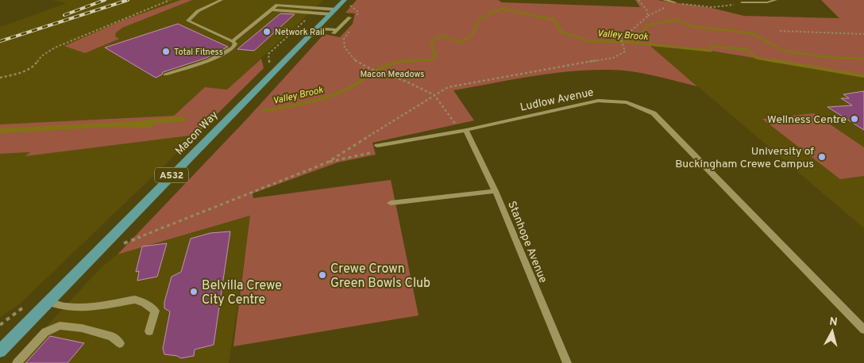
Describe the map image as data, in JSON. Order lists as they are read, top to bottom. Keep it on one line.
{"streets":{"main road":["Macon Way","A532"],"street":["Ludlow Avenue","Stanhope Avenue"]},"crossings":[["Ludlow Avenue","Stanhope Avenue"]],"water":["Valley Brook"],"parks":["Macon Meadows"],"places":["Network Rail","Total Fitness","Wellness Centre","University of Buckingham Crewe Campus","Crewe Crown Green Bowls Club","Belvilla Crewe City Centre"],"north":"top"}
